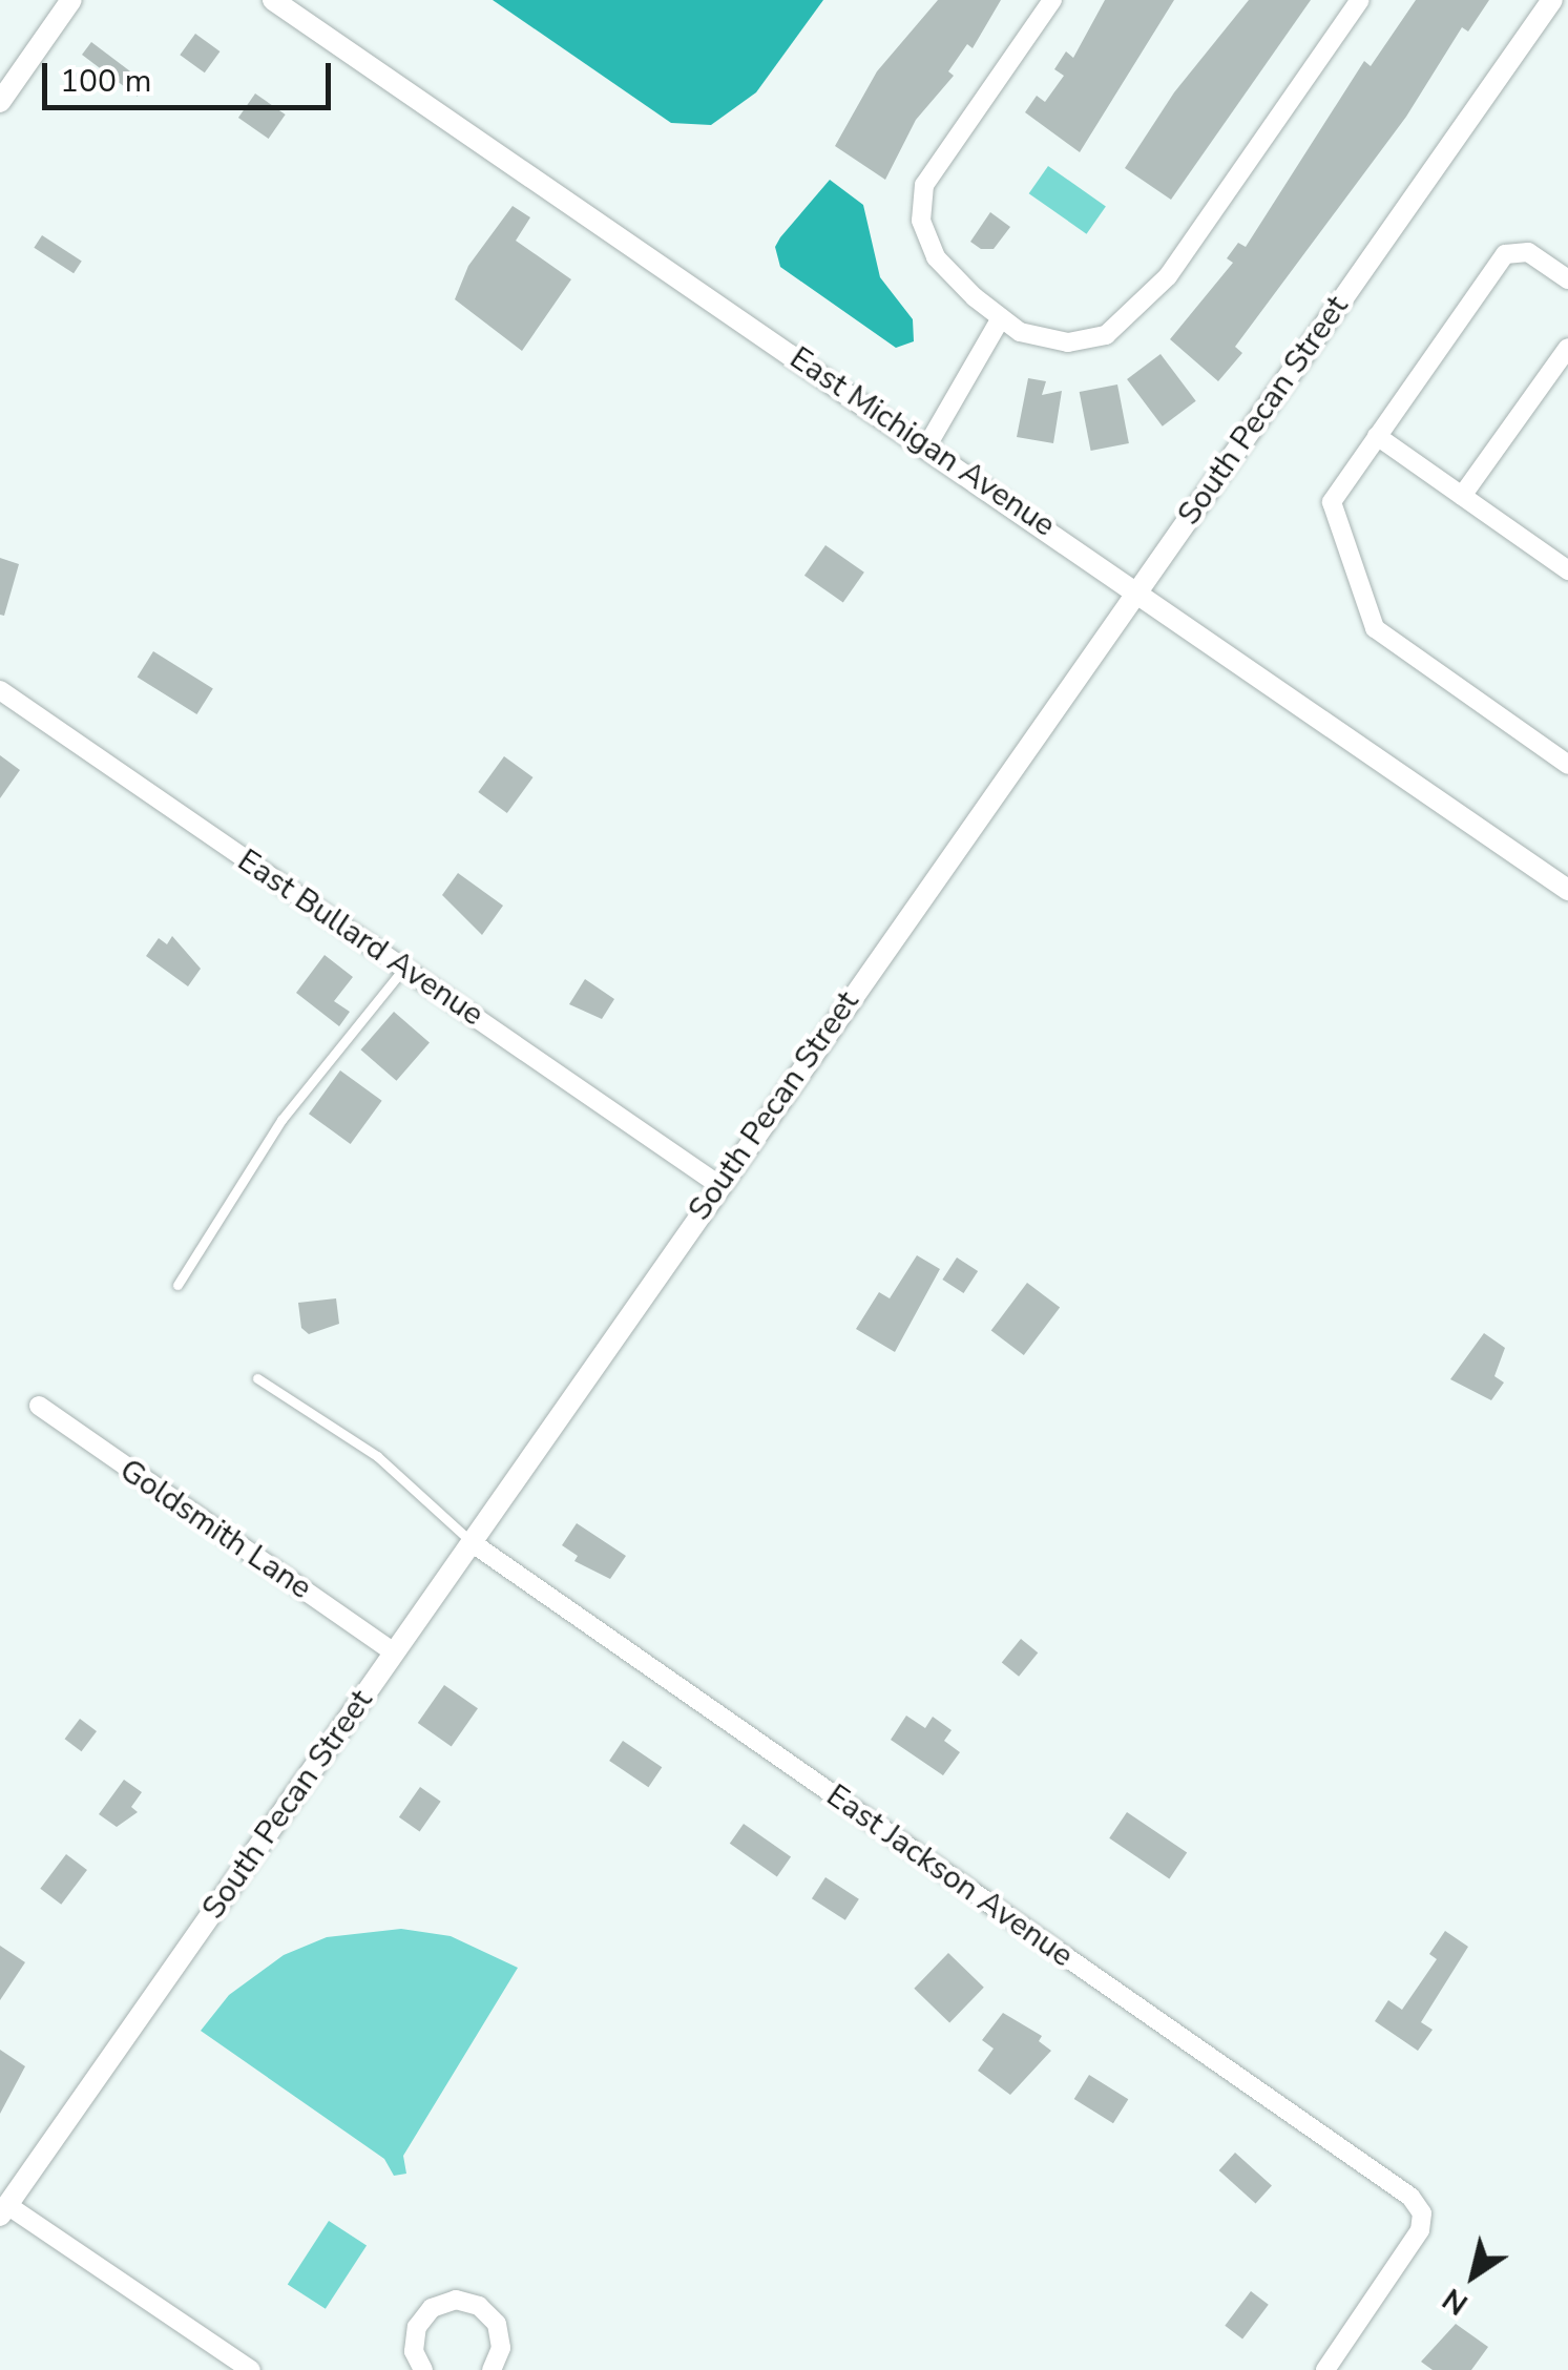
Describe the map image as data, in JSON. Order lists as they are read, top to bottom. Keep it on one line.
{"streets":{"street":["South Pecan Street","East Michigan Avenue","East Bullard Avenue","Goldsmith Lane","East Jackson Avenue"]},"crossings":[["South Pecan Street","East Michigan Avenue"],["South Pecan Street","East Bullard Avenue"],["South Pecan Street","Goldsmith Lane"],["South Pecan Street","East Jackson Avenue"]],"scale_bar":"100 m","north":"bottom left"}
